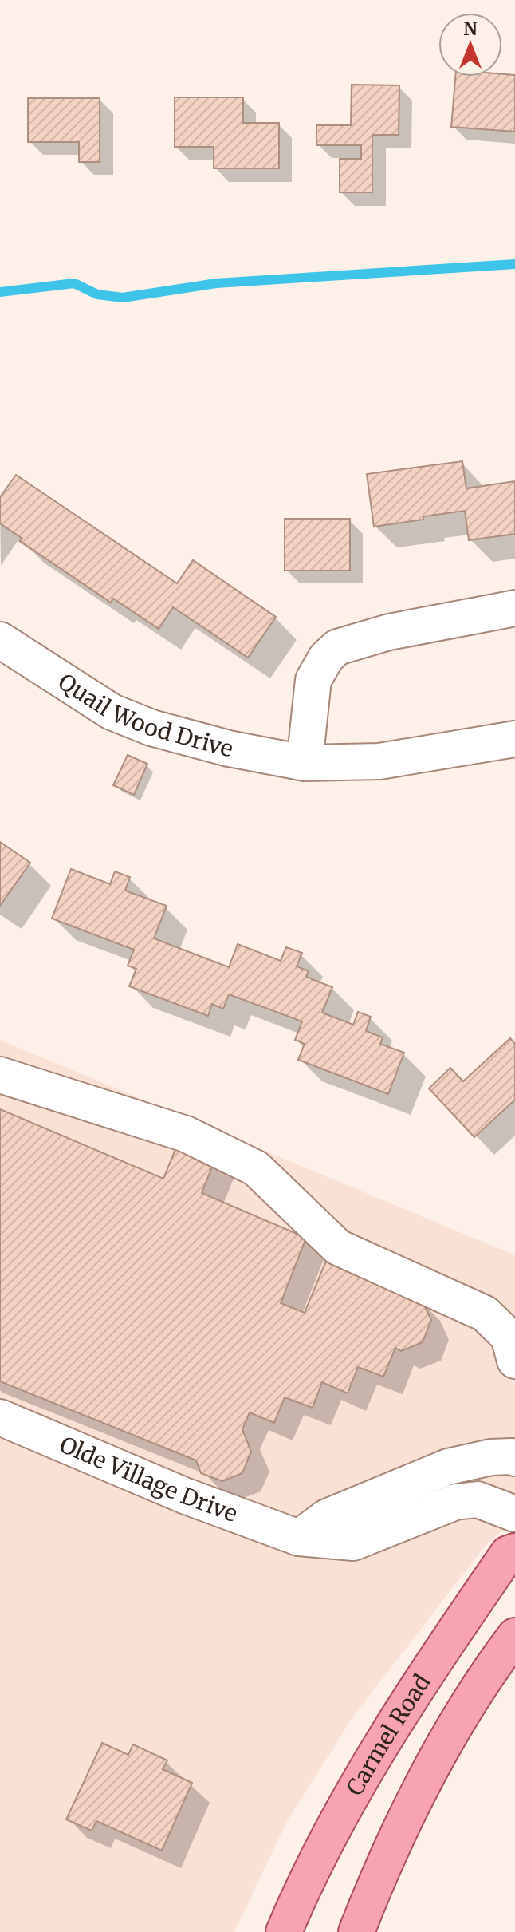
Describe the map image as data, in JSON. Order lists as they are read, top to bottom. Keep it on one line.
{"streets":{"main road":["Carmel Road"],"street":["Quail Wood Drive","Olde Village Drive"]},"north":"top"}
